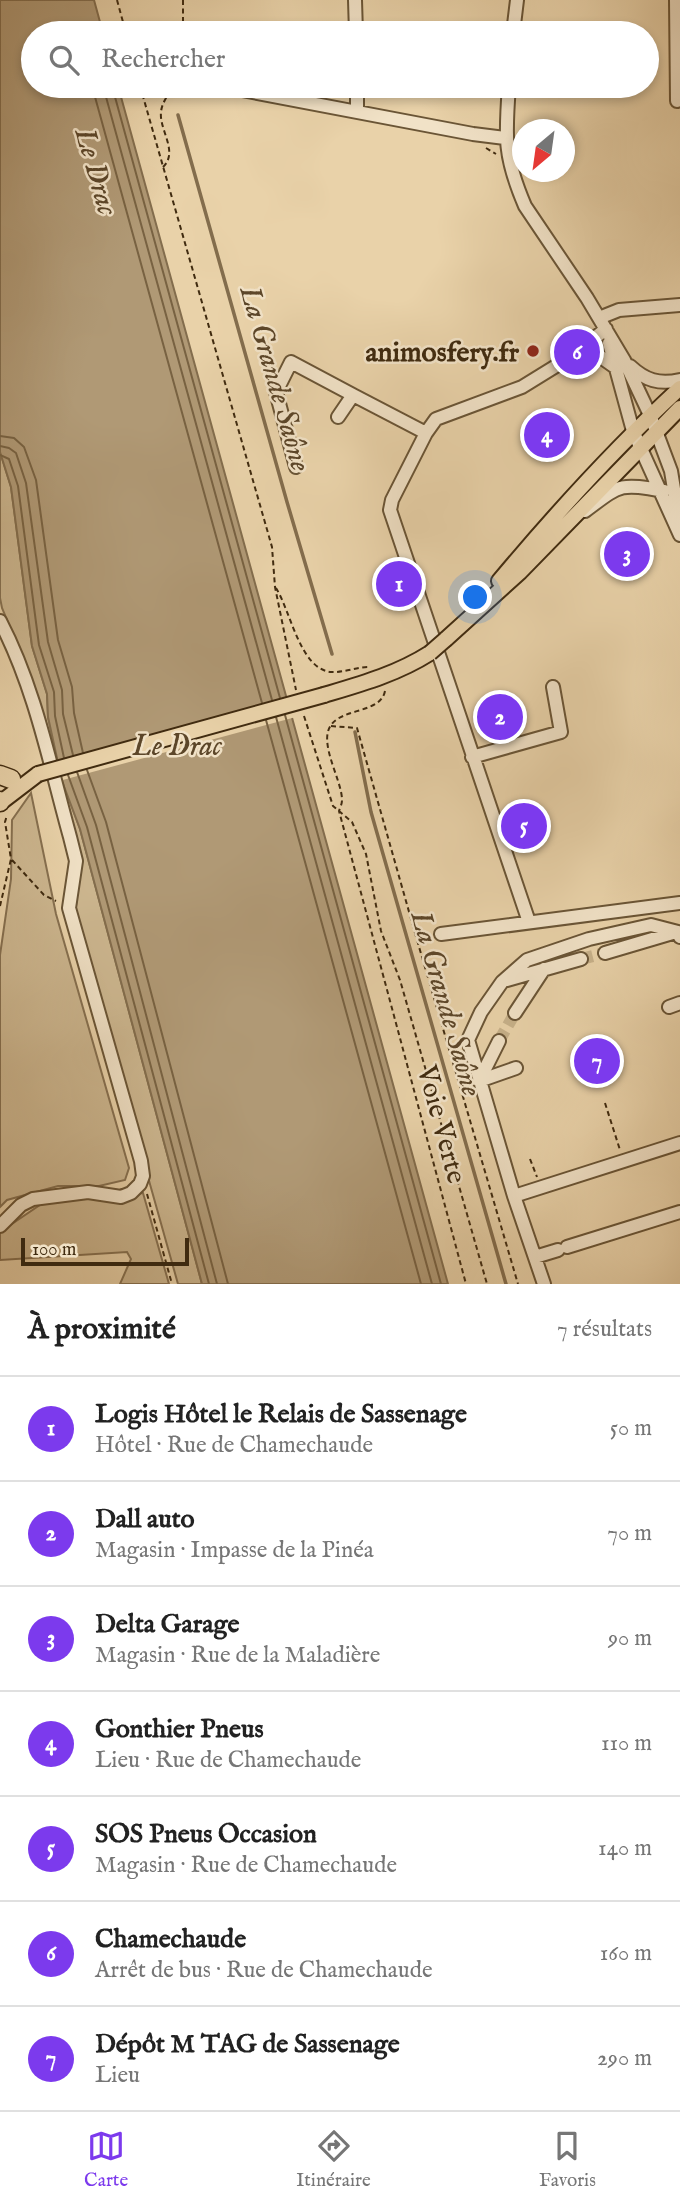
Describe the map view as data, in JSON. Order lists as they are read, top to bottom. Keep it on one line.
{"streets":{"path":["Voie Verte"]},"water":["Le Drac","La Grande Saône"],"places":["animosfery.fr"],"scale_bar":"100 m","north":"bottom left","page":{"search":"Rechercher","pins":["6","4","3","1","2","5","7"],"scale":"100 m","heading":["À proximité","7 résultats"],"list":[{"mark":"1","name":"Logis Hôtel le Relais de Sassenage","note":"Hôtel · Rue de Chamechaude","value":"50 m"},{"mark":"2","name":"Dall auto","note":"Magasin · Impasse de la Pinéa","value":"70 m"},{"mark":"3","name":"Delta Garage","note":"Magasin · Rue de la Maladière","value":"90 m"},{"mark":"4","name":"Gonthier Pneus","note":"Lieu · Rue de Chamechaude","value":"110 m"},{"mark":"5","name":"SOS Pneus Occasion","note":"Magasin · Rue de Chamechaude","value":"140 m"},{"mark":"6","name":"Chamechaude","note":"Arrêt de bus · Rue de Chamechaude","value":"160 m"},{"mark":"7","name":"Dépôt M TAG de Sassenage","note":"Lieu","value":"290 m"}],"nav":["Carte","Itinéraire","Favoris"]}}
